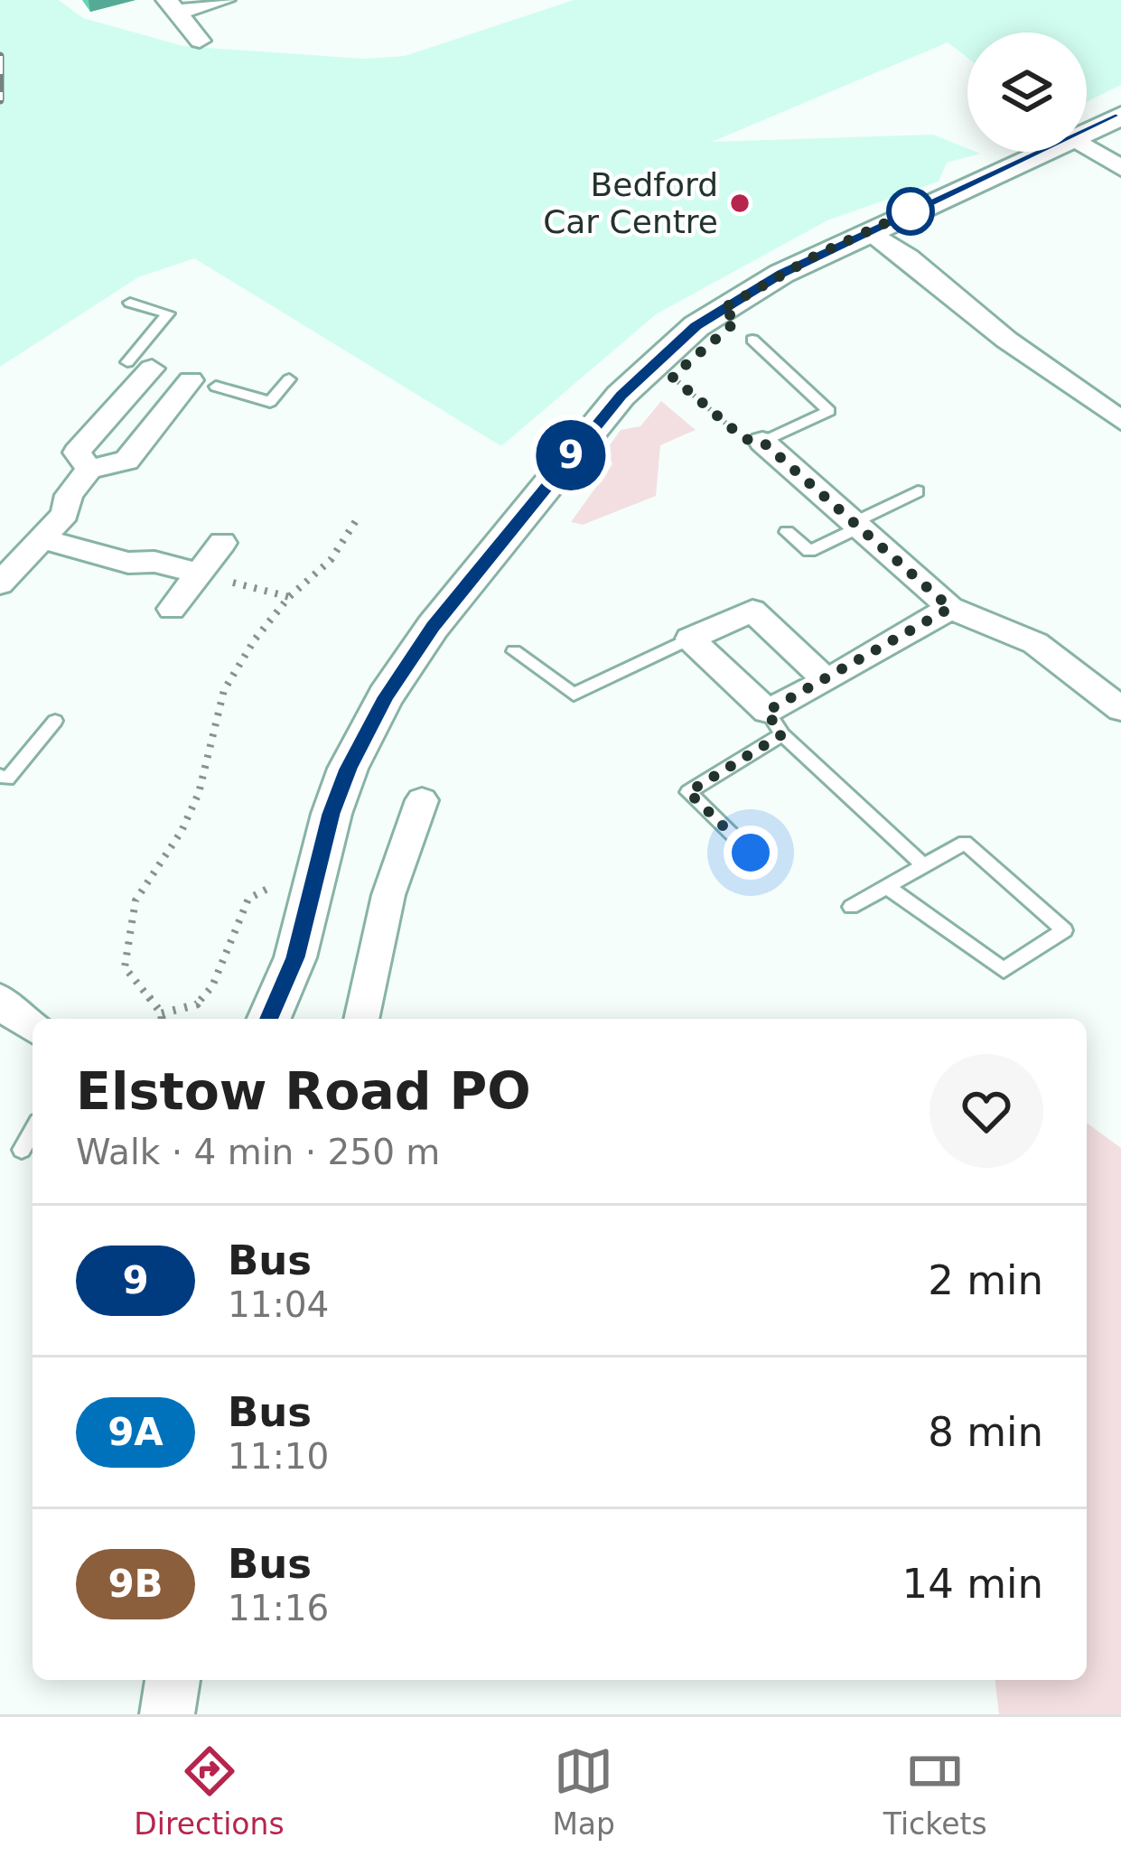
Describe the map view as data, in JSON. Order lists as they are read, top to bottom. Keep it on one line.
{"places":["Bedford Car Centre"],"lines":["bus line 9"],"page":{"on_map":"9","heading":["Elstow Road PO","Walk · 4 min · 250 m"],"list":[{"mark":"9","name":"Bus","note":"11:04","value":"2 min"},{"mark":"9A","name":"Bus","note":"11:10","value":"8 min"},{"mark":"9B","name":"Bus","note":"11:16","value":"14 min"}],"tabs":["Directions","Map","Tickets"]}}
